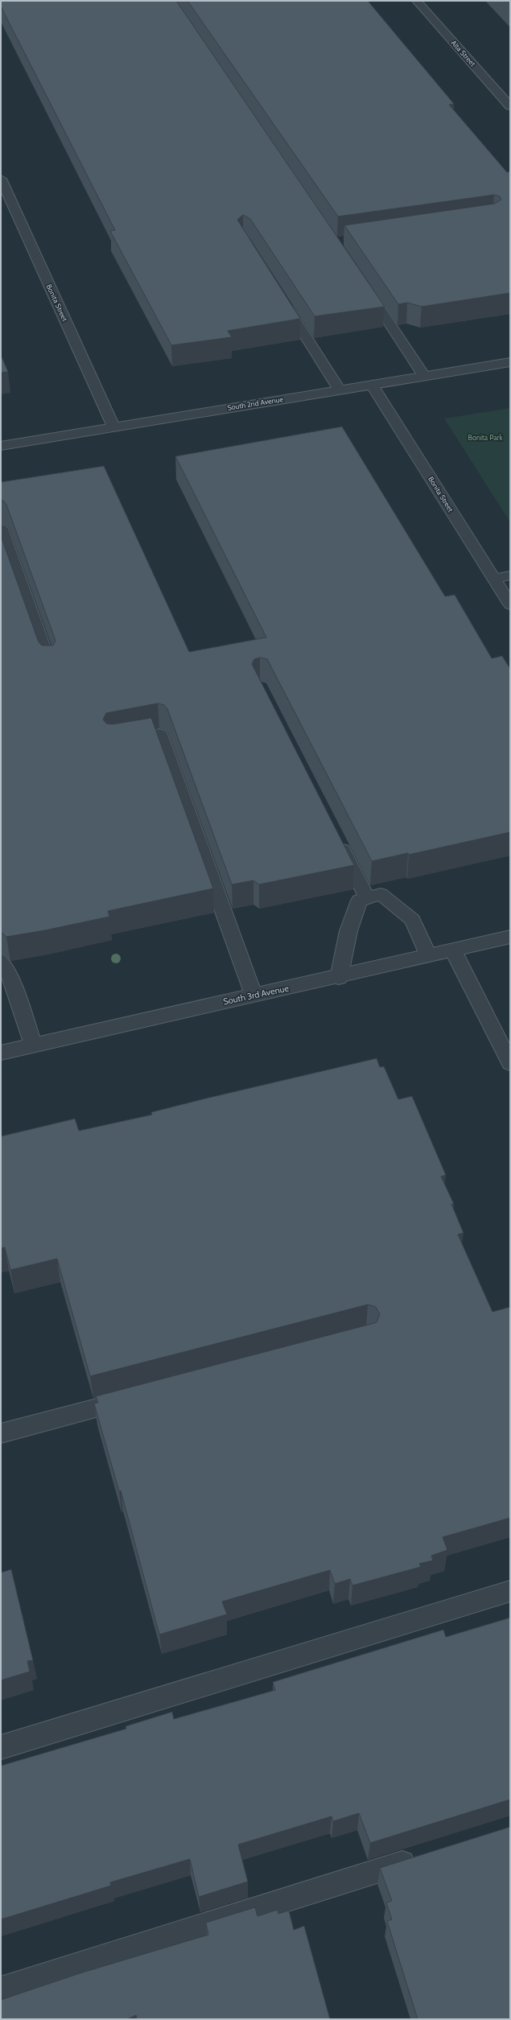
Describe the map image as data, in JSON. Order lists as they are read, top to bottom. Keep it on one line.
{"streets":{"street":["Alta Street","Bonita Street","South 2nd Avenue","South 3rd Avenue"]},"crossings":[["Bonita Street","South 2nd Avenue"]],"parks":["Bonita Park"]}
